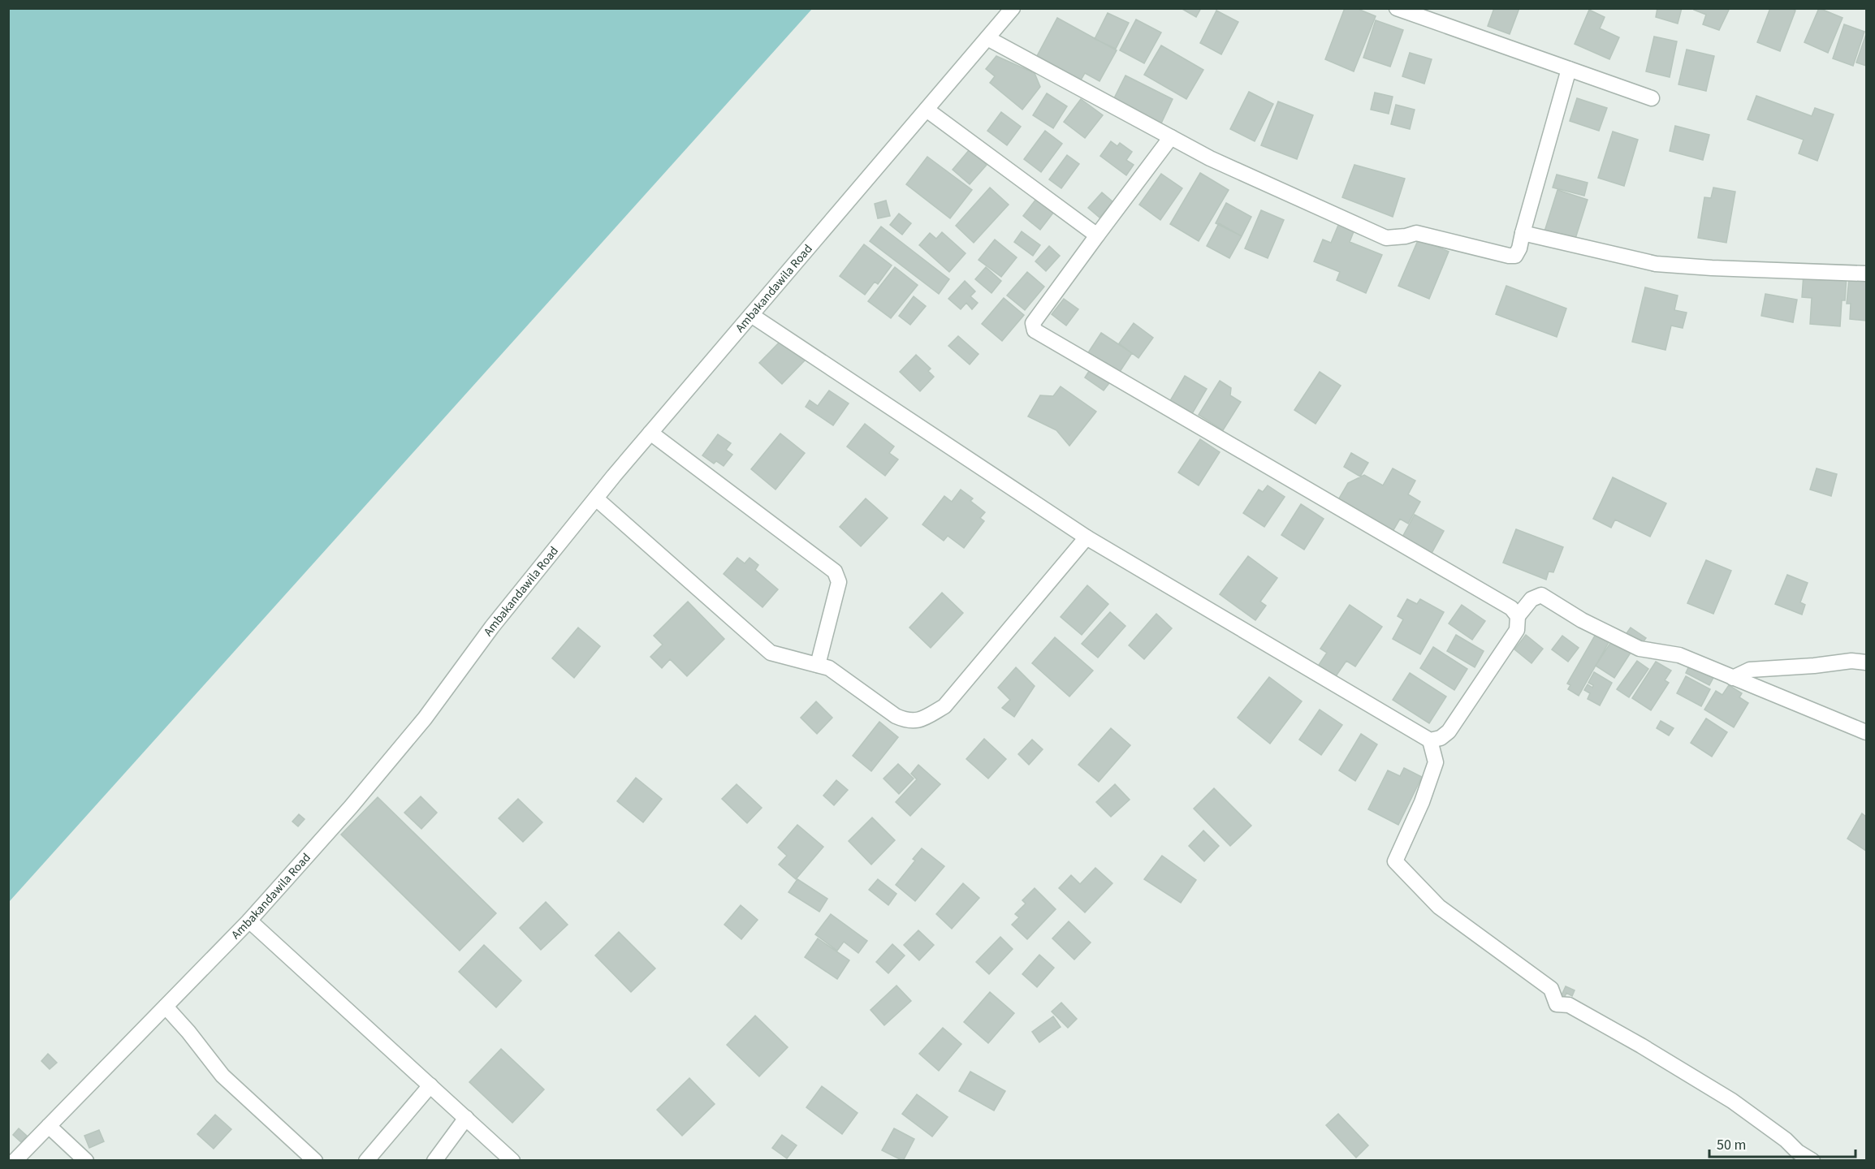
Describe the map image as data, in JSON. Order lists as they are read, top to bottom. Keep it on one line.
{"streets":{"street":["Ambakandawila Road"]},"scale_bar":"50 m"}
